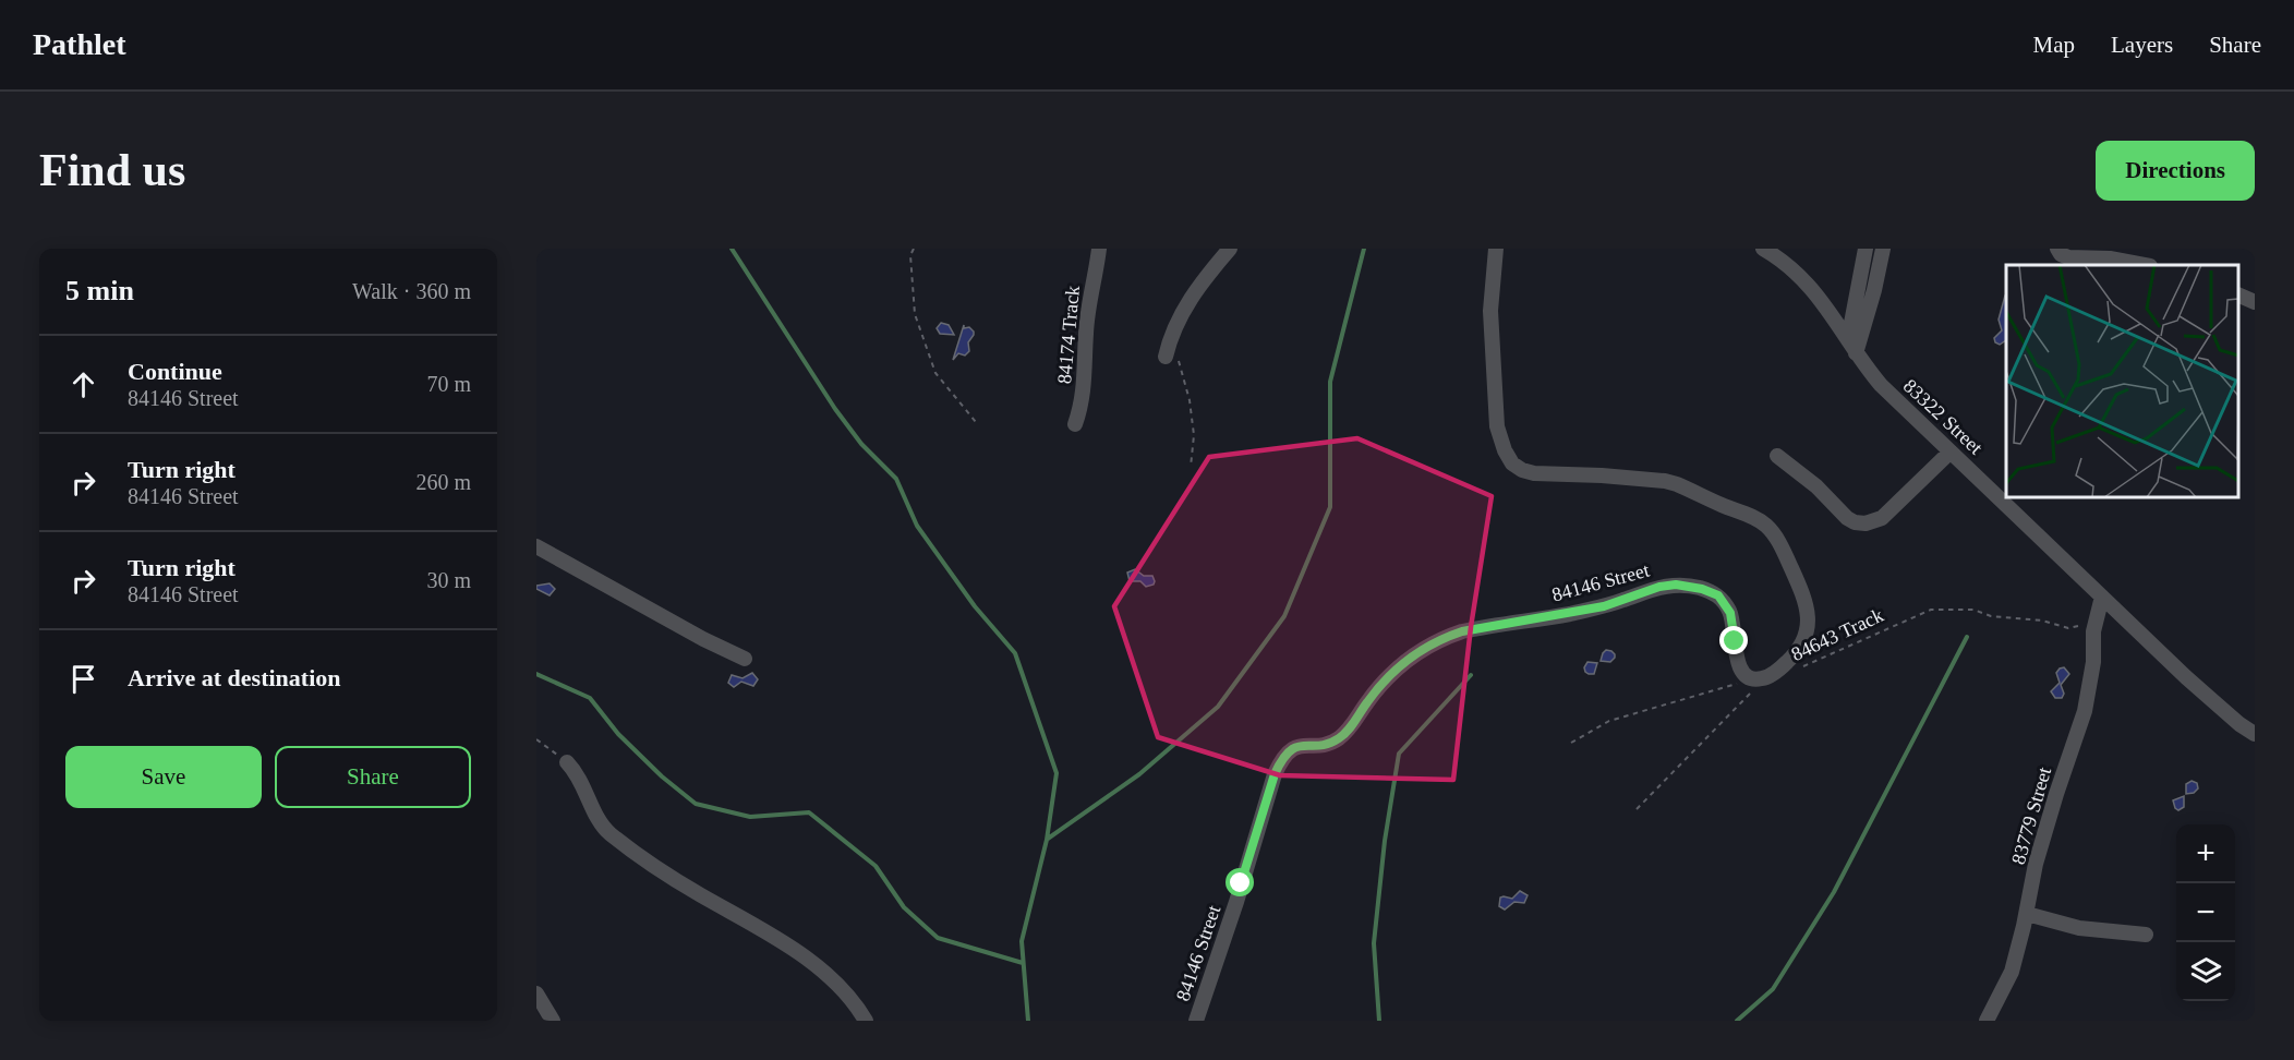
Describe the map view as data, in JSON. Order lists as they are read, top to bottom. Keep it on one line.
{"streets":{"street":["84174 Track","83322 Street","84146 Street","83779 Street"],"path":["84643 Track"]},"crossings":[["83322 Street","83779 Street"],["84643 Track","83779 Street"]],"page":{"header":"Pathlet","nav":["Map","Layers","Share"],"buttons":["Directions",["Save","Share"]],"title":"Find us","heading":["5 min","Walk · 360 m"],"list":[["Continue","84146 Street","70 m"],["Turn right","84146 Street","260 m"],["Turn right","84146 Street","30 m"],"Arrive at destination"],"map_buttons":["+","−"]}}
